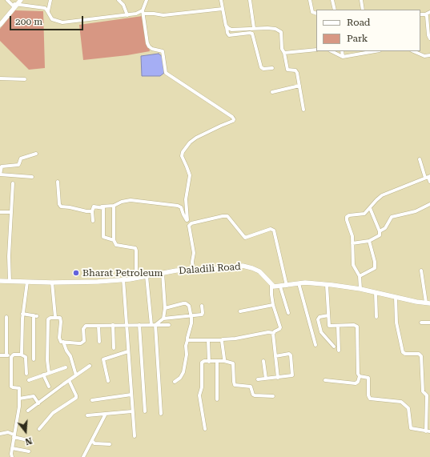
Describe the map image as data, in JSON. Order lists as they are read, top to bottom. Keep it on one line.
{"streets":{"main road":["Daladili Road"]},"places":["Bharat Petroleum"],"legend":["Road","Park"],"scale_bar":"200 m","north":"bottom"}
